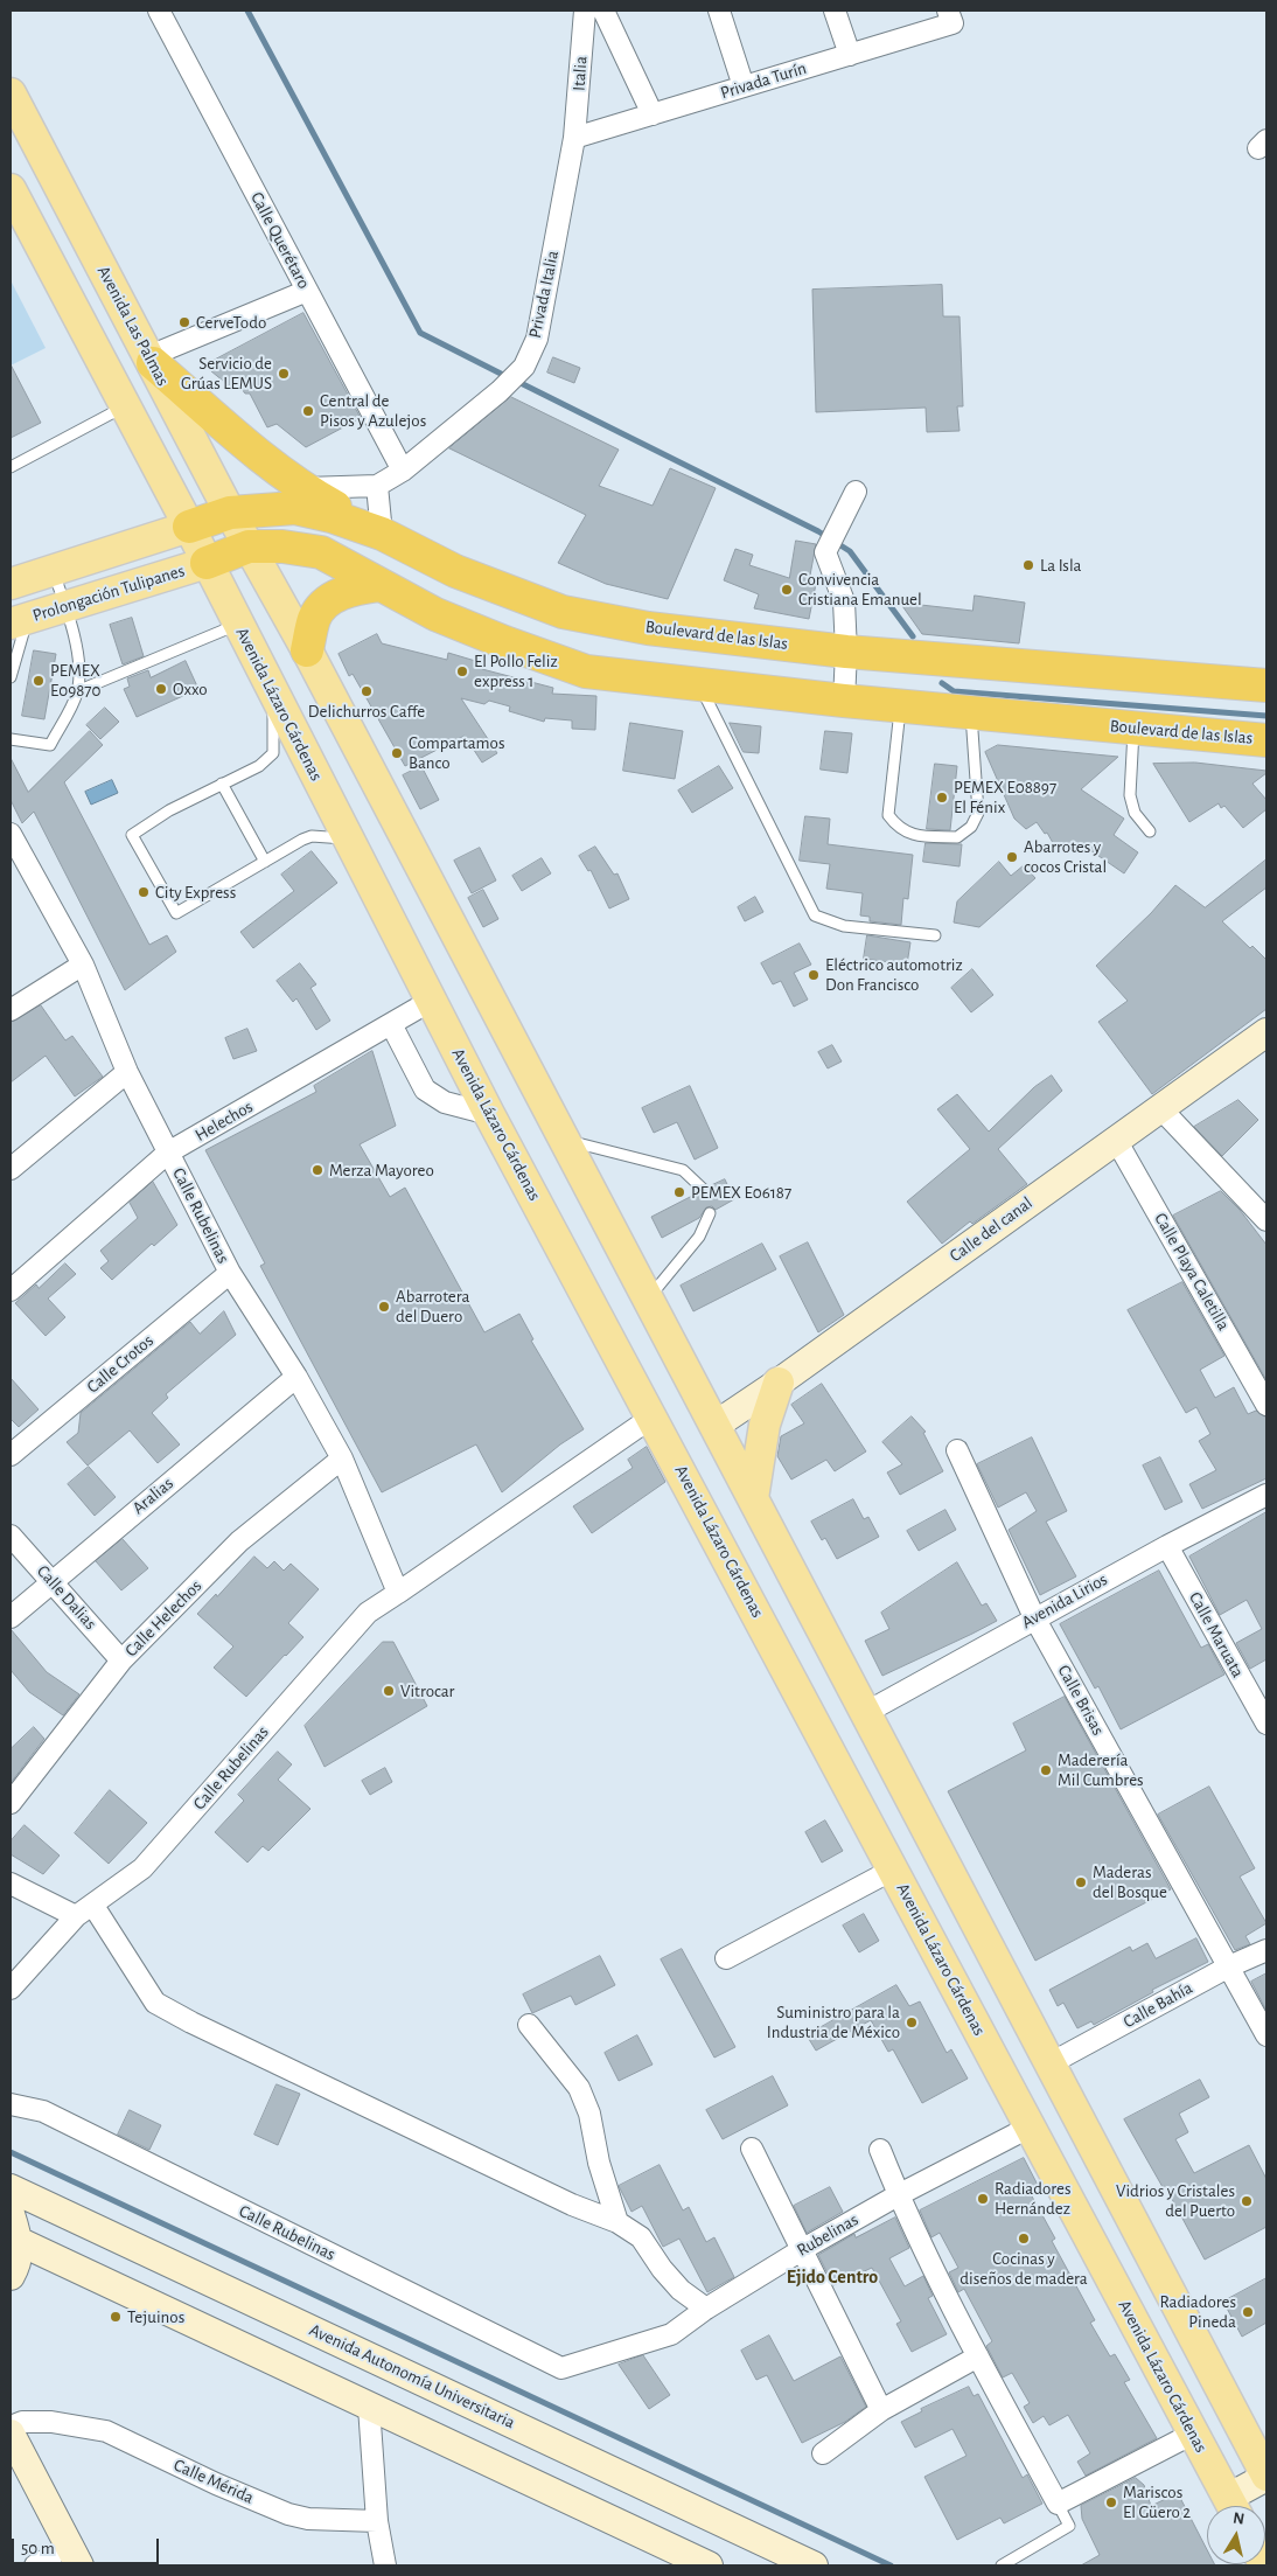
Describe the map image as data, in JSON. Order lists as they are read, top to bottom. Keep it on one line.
{"streets":{"highway":["Boulevard de las Islas"],"main road":["Avenida Las Palmas","Prolongación Tulipanes","Avenida Lázaro Cárdenas","Calle del canal","Avenida Autonomía Universitaria"],"street":["Italia","Privada Turín","Calle Querétaro","Privada Italia","Helechos","Calle Rubelinas","Calle Playa Caletilla","Calle Crotos","Aralias","Calle Dalias","Avenida Lirios","Calle Helechos","Calle Maruata","Calle Brisas","Calle Bahía","Rubelinas","Calle Mérida"]},"crossings":[["Italia","Privada Turín"],["Italia","Privada Italia"],["Privada Turín","Privada Italia"],["Calle Querétaro","Privada Italia"],["Avenida Las Palmas","Boulevard de las Islas"],["Prolongación Tulipanes","Avenida Lázaro Cárdenas"],["Avenida Lázaro Cárdenas","Helechos"],["Avenida Lázaro Cárdenas","Calle Rubelinas"],["Avenida Lázaro Cárdenas","Rubelinas"],["Helechos","Calle Rubelinas"],["Calle Rubelinas","Calle Crotos"],["Calle Rubelinas","Aralias"],["Calle Rubelinas","Calle Helechos"],["Calle Rubelinas","Rubelinas"],["Calle del canal","Calle Playa Caletilla"],["Aralias","Calle Dalias"],["Calle Dalias","Calle Helechos"],["Avenida Lirios","Calle Maruata"],["Avenida Lirios","Calle Brisas"],["Calle Brisas","Calle Bahía"]],"districts":["Ejido Centro"],"places":["CerveTodo","Servicio de Grúas LEMUS","Central de Pisos y Azulejos","La Isla","Convivencia Cristiana Emanuel","El Pollo Feliz express 1","PEMEX E09870","Oxxo","Delichurros Caffe","Compartamos Banco","PEMEX E08897 El Fénix","Abarrotes y cocos Cristal","City Express","Eléctrico automotriz Don Francisco","Merza Mayoreo","PEMEX E06187","Abarrotera del Duero","Vitrocar","Maderería Mil Cumbres","Maderas del Bosque","Suministro para la Industria de México","Radiadores Hernández","Vidrios y Cristales del Puerto","Cocinas y diseños de madera","Radiadores Pineda","Tejuinos","Mariscos El Güero 2"],"scale_bar":"50 m","north":"top"}
